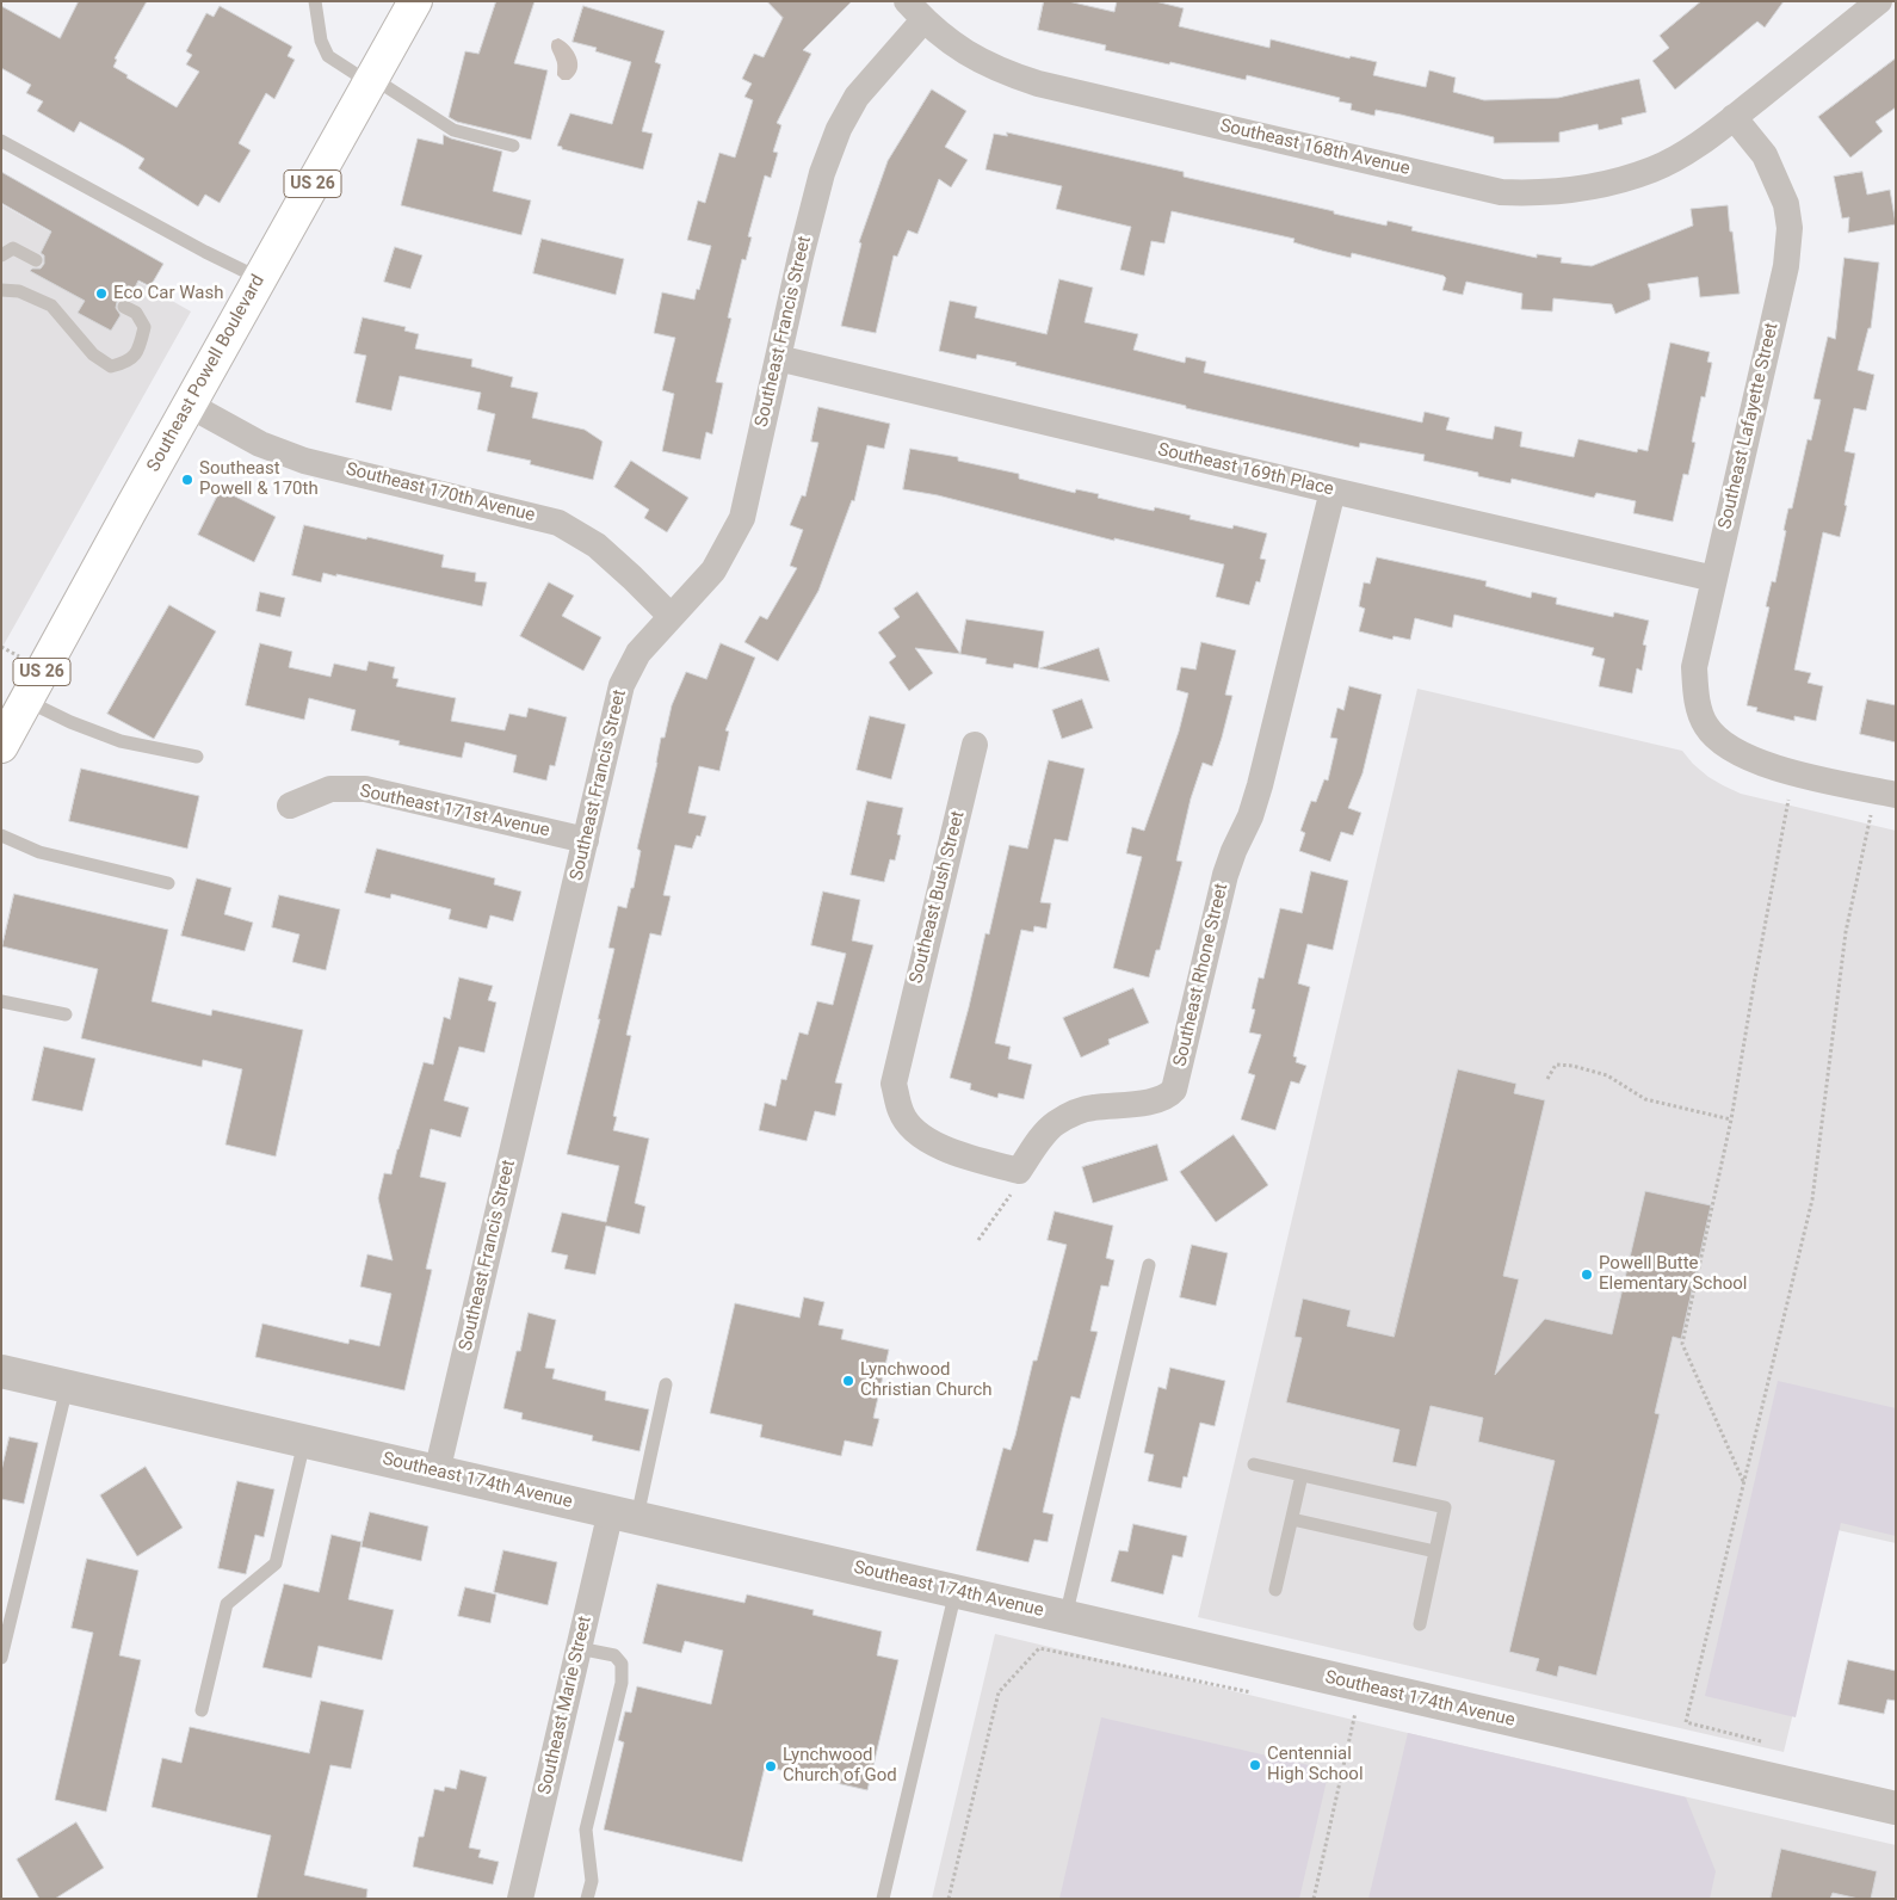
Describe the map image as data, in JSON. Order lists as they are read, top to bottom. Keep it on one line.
{"streets":{"main road":["US 26","Southeast Powell Boulevard"],"street":["Southeast 168th Avenue","Southeast Francis Street","Southeast Lafayette Street","Southeast 169th Place","Southeast 170th Avenue","Southeast 171st Avenue","Southeast Bush Street","Southeast Rhone Street","Southeast 174th Avenue","Southeast Marie Street"]},"crossings":[["Southeast 168th Avenue","Southeast Francis Street"],["Southeast 168th Avenue","Southeast Lafayette Street"],["Southeast Francis Street","Southeast 169th Place"],["Southeast Francis Street","Southeast 170th Avenue"],["Southeast Francis Street","Southeast 171st Avenue"],["Southeast Francis Street","Southeast 174th Avenue"],["Southeast Powell Boulevard","Southeast 170th Avenue"],["Southeast Lafayette Street","Southeast 169th Place"],["Southeast 169th Place","Southeast Rhone Street"],["Southeast Bush Street","Southeast Rhone Street"],["Southeast 174th Avenue","Southeast Marie Street"]],"places":["Eco Car Wash","Southeast Powell & 170th","Powell Butte Elementary School","Lynchwood Christian Church","Centennial High School","Lynchwood Church of God"]}
